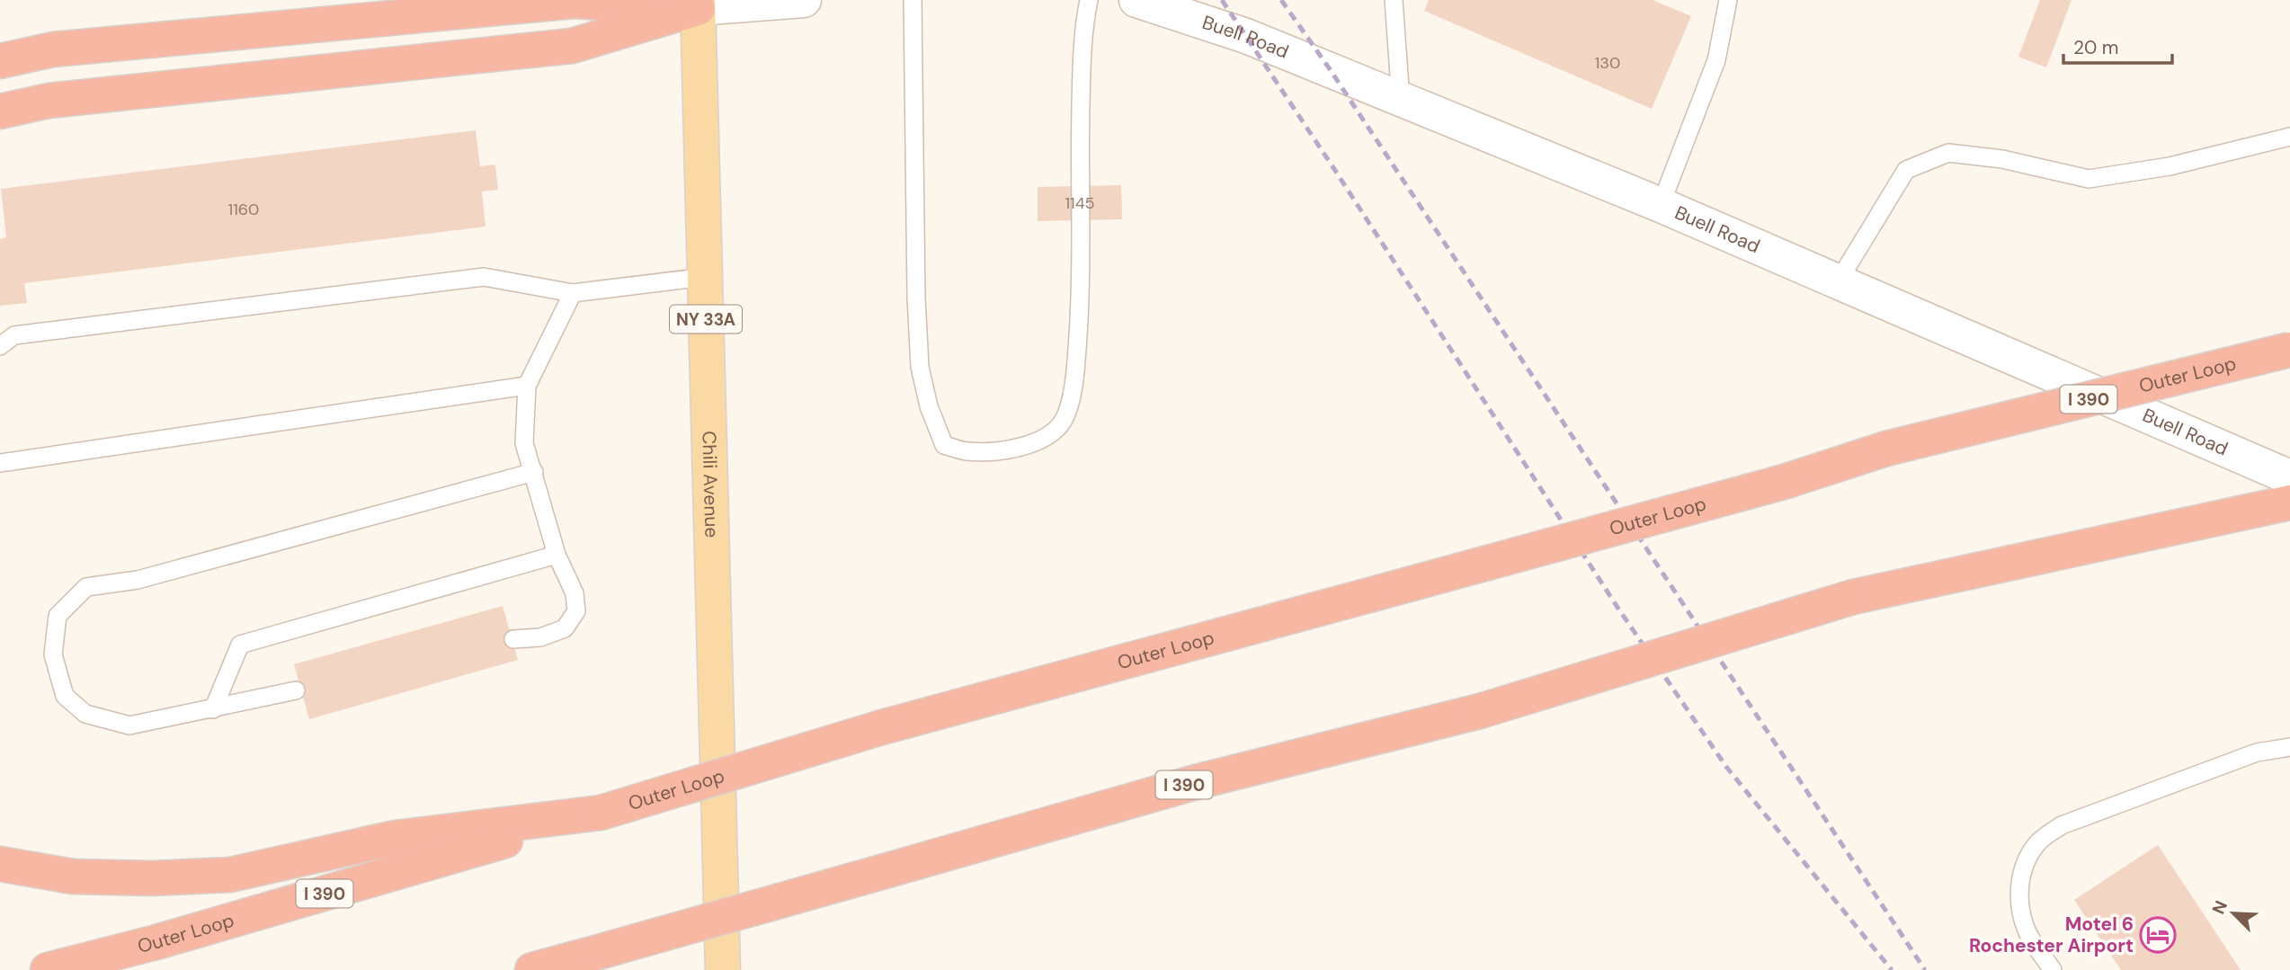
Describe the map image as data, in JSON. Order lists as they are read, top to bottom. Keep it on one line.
{"streets":{"highway":["Outer Loop","I 390"],"main road":["NY 33A","Chili Avenue"],"street":["Buell Road"]},"places":{"hotel":["Motel 6 Rochester Airport"]},"house_numbers":["130","1145","1160"],"scale_bar":"20 m","north":"top left"}
